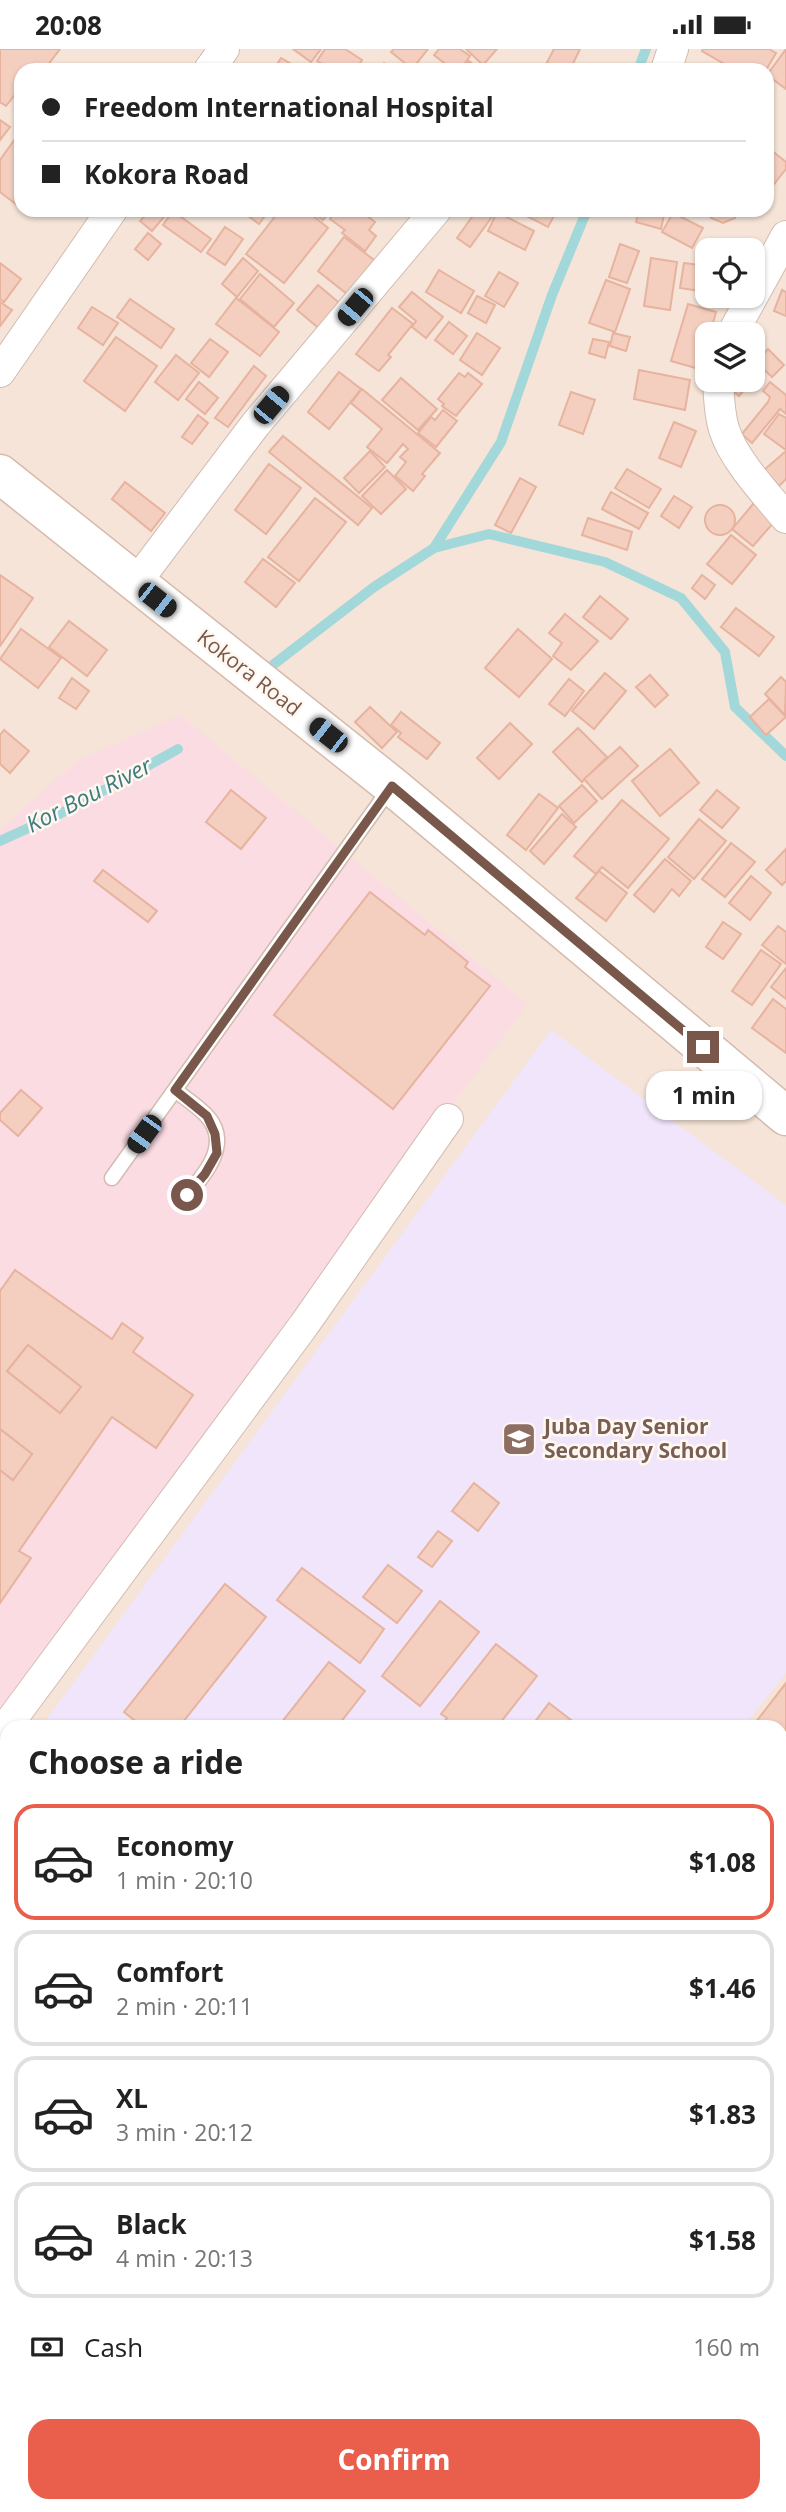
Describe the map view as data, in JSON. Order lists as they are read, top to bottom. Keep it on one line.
{"streets":{"street":["Kokora Road"]},"water":["Kor Bou River"],"places":{"school or university":["Juba Day Senior Secondary School"]},"page":{"status":"20:08","banner":["Freedom International Hospital","Kokora Road"],"bubble":"1 min","heading":"Choose a ride","list":[{"name":"Economy","note":"1 min · 20:10","value":"$1.08"},{"name":"Comfort","note":"2 min · 20:11","value":"$1.46"},{"name":"XL","note":"3 min · 20:12","value":"$1.83"},{"name":"Black","note":"4 min · 20:13","value":"$1.58"}],"pay":["Cash","160 m"],"buttons":"Confirm"}}
